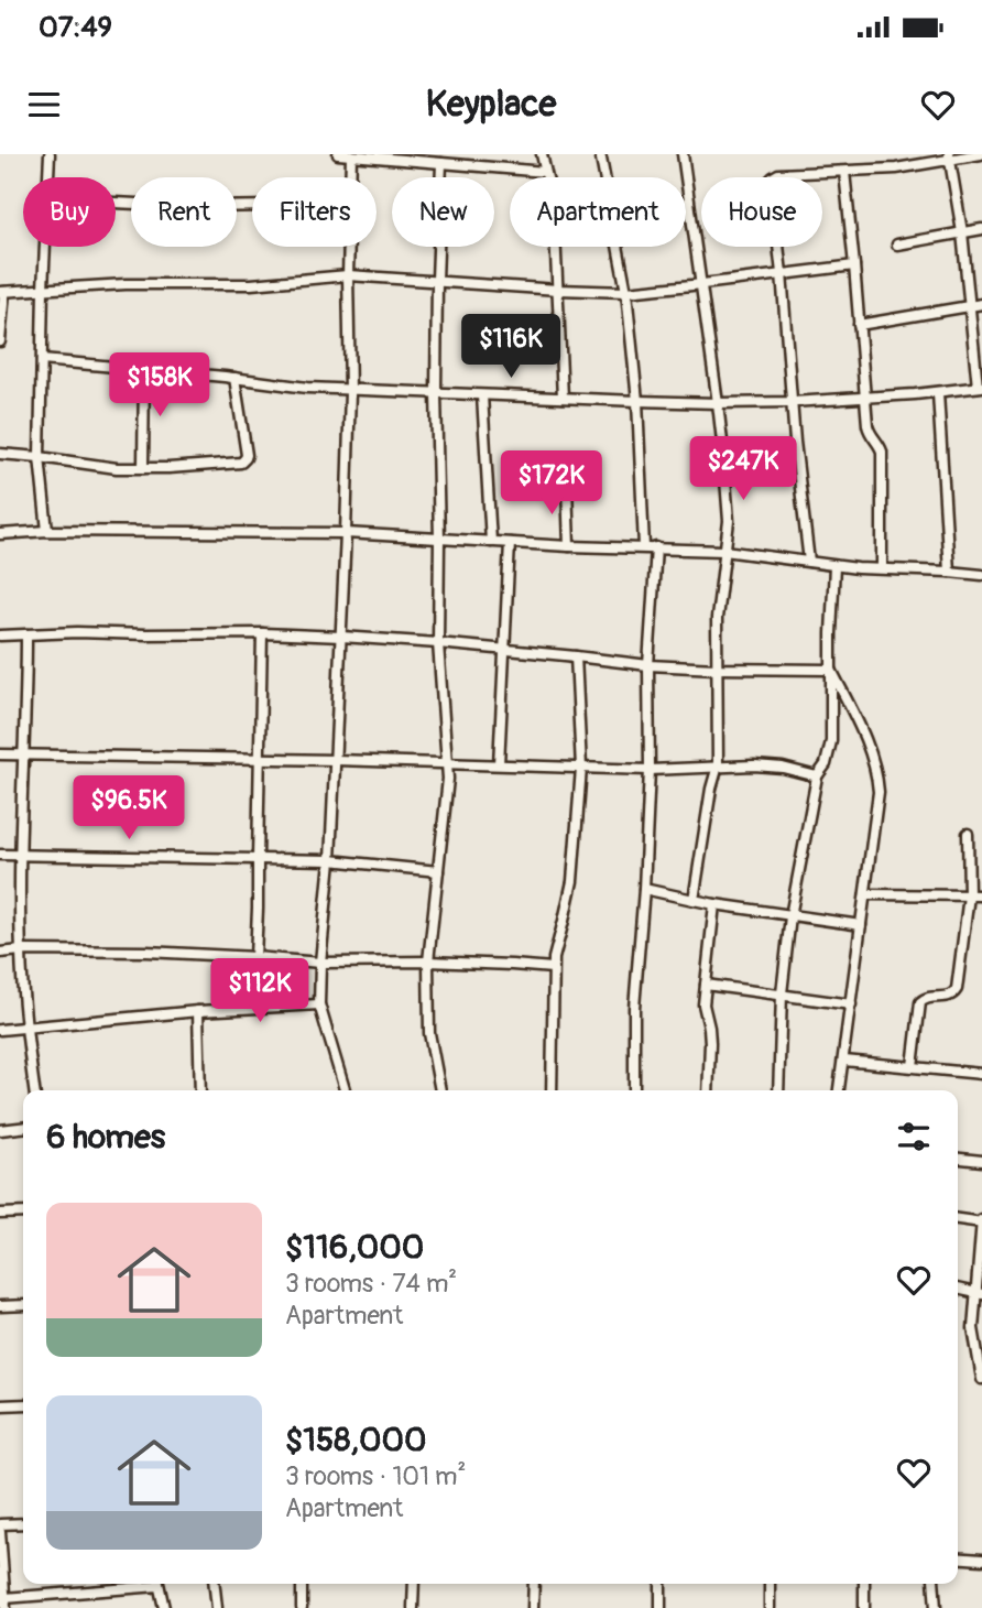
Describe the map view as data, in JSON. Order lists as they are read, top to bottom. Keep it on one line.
{"page":{"status":"07:49","header":"Keyplace","chip":["Buy","Rent","Filters","New","Apartment","House"],"price":["$116K","$158K","$247K","$172K","$96.5K","$112K"],"heading":"6 homes","list":[{"name":"$116,000","note":"3 rooms · 74 m² · Apartment"},{"name":"$158,000","note":"3 rooms · 101 m² · Apartment"}]}}
